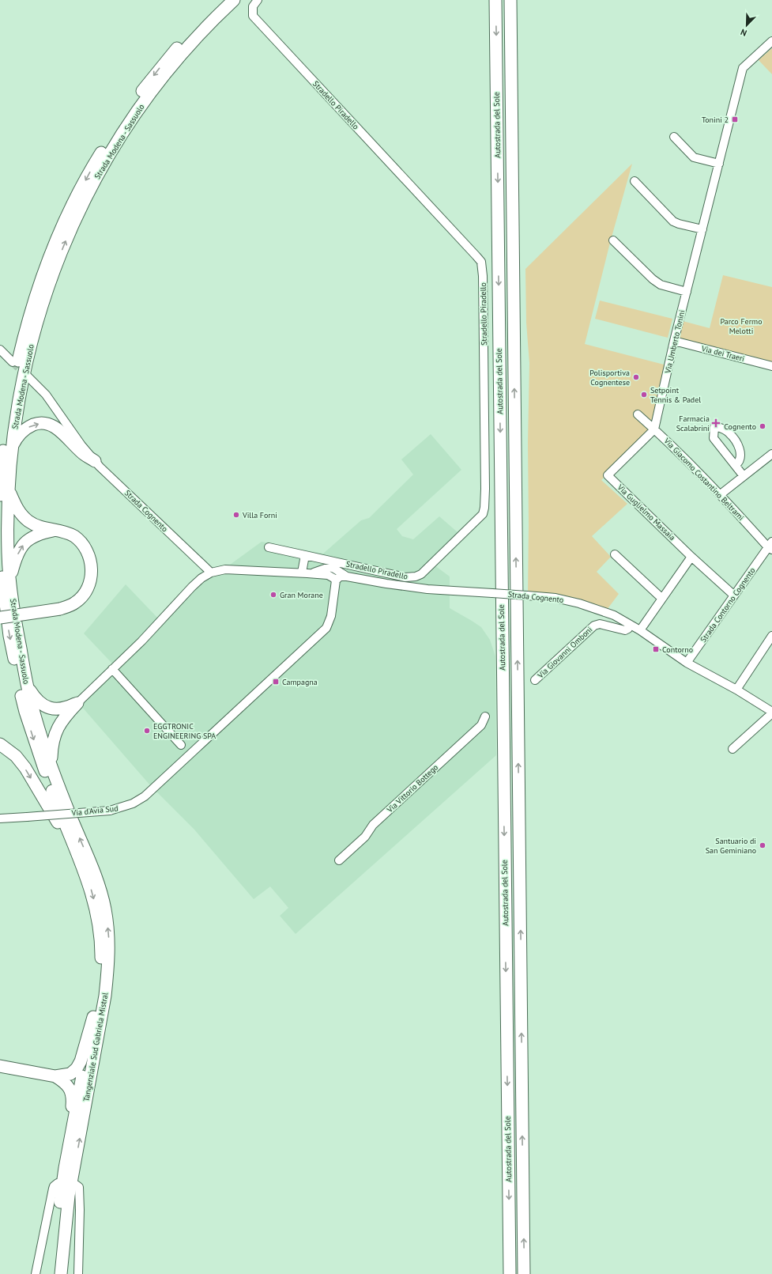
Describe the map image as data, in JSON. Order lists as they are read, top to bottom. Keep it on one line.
{"streets":{"highway":["Autostrada del Sole","Strada Modena - Sassuolo","Tangenziale Sud Gabriela Mistral"],"street":["Stradello Piradello","Via Umberto Tonini","Via dei Traeri","Via Giacomo Costantino Beltrami","Strada Cognento","Via Guglielmo Massaia","Strada Contorno Cognento","Via Giovanni Omboni","Via Vittorio Bottego","Via d'Avia Sud"]},"crossings":[["Strada Modena - Sassuolo","Tangenziale Sud Gabriela Mistral"],["Via Umberto Tonini","Via dei Traeri"],["Via Umberto Tonini","Via Giacomo Costantino Beltrami"],["Via Umberto Tonini","Via Guglielmo Massaia"],["Via Giacomo Costantino Beltrami","Via Guglielmo Massaia"],["Via Giacomo Costantino Beltrami","Strada Contorno Cognento"],["Strada Cognento","Strada Contorno Cognento"],["Strada Cognento","Via Giovanni Omboni"],["Strada Cognento","Via d'Avia Sud"],["Via Guglielmo Massaia","Strada Contorno Cognento"]],"parks":["Parco Fermo Melotti"],"places":{"transit":["Tonini 2","Contorno","Campagna"],"other":["Polisportiva Cognentese","Setpoint Tennis & Padel","Cognento","Villa Forni","Gran Morane","EGGTRONIC ENGINEERING SPA","Santuario di San Geminiano"],"health":["Farmacia Scalabrini"]},"north":"bottom left"}
